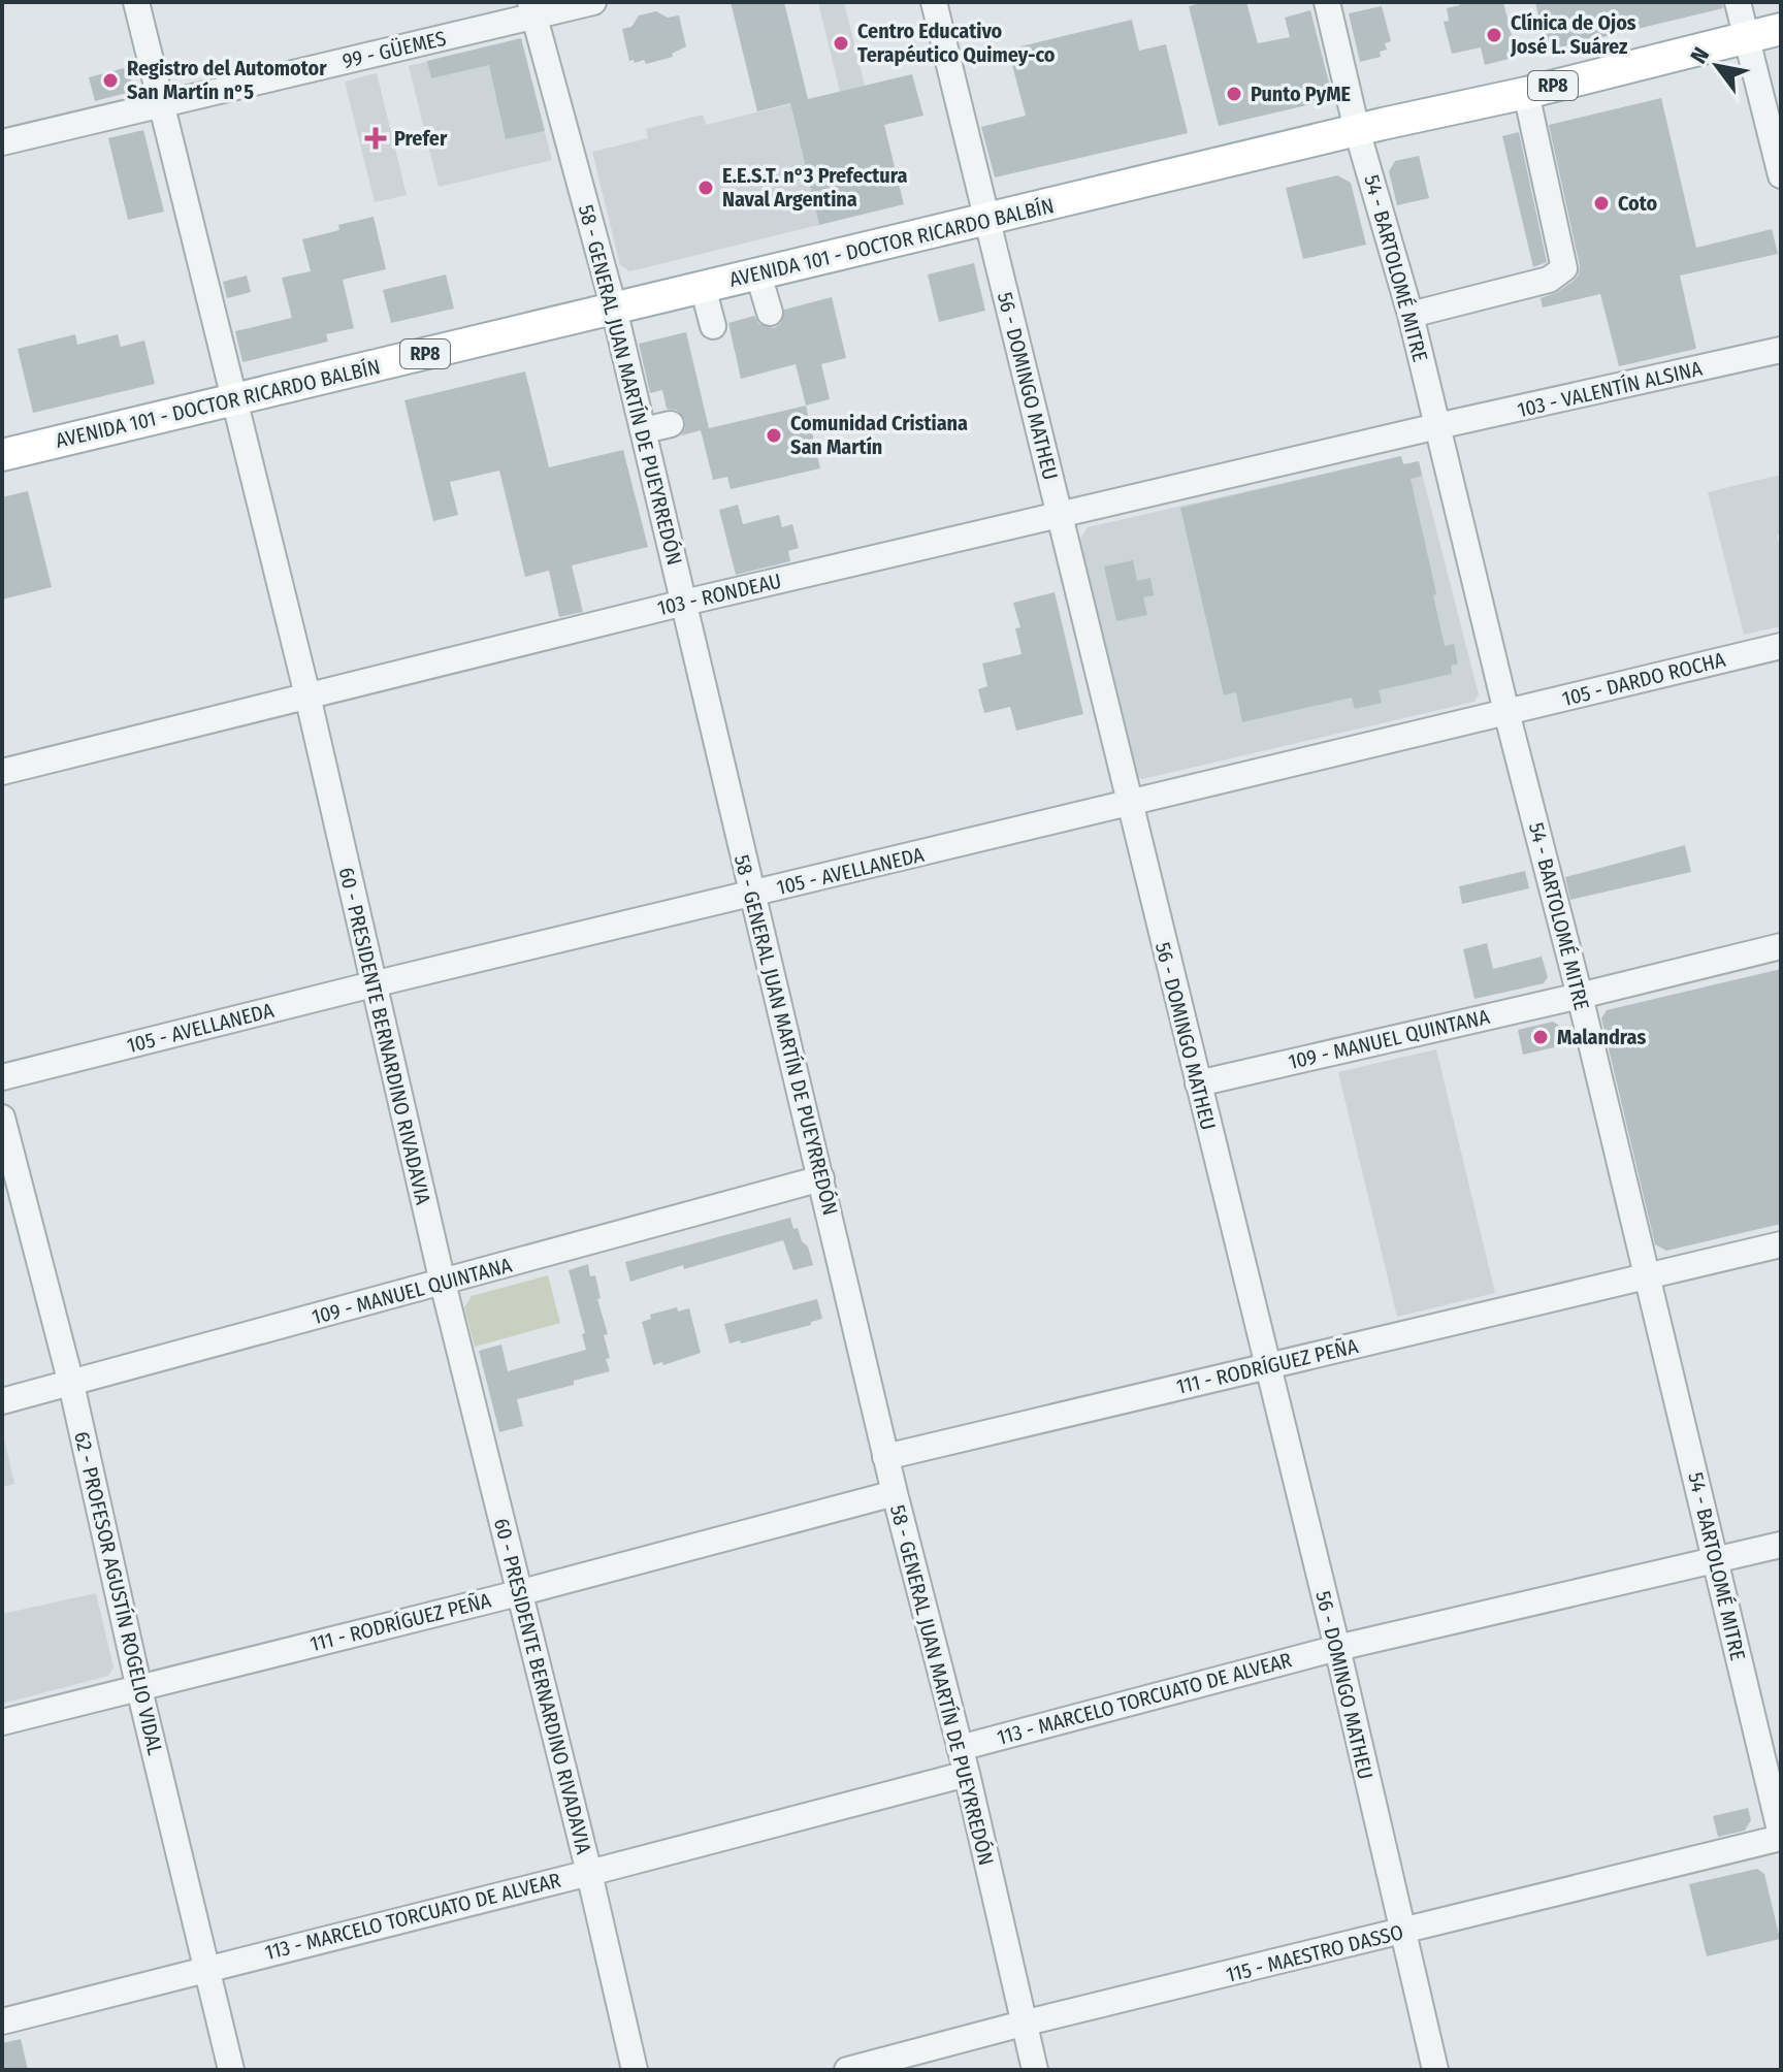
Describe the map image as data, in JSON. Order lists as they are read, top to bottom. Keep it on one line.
{"streets":{"main road":["RP8","AVENIDA 101 - DOCTOR RICARDO BALBÍN"],"street":["99 - GÜEMES","54 - BARTOLOMÉ MITRE","58 - GENERAL JUAN MARTÍN DE PUEYRREDÓN","56 - DOMINGO MATHEU","103 - VALENTÍN ALSINA","103 - RONDEAU","105 - DARDO ROCHA","105 - AVELLANEDA","60 - PRESIDENTE BERNARDINO RIVADAVIA","109 - MANUEL QUINTANA","111 - RODRÍGUEZ PEÑA","62 - PROFESOR AGUSTÍN ROGELIO VIDAL","113 - MARCELO TORCUATO DE ALVEAR","115 - MAESTRO DASSO"]},"crossings":[["99 - GÜEMES","58 - GENERAL JUAN MARTÍN DE PUEYRREDÓN"],["99 - GÜEMES","60 - PRESIDENTE BERNARDINO RIVADAVIA"],["AVENIDA 101 - DOCTOR RICARDO BALBÍN","54 - BARTOLOMÉ MITRE"],["AVENIDA 101 - DOCTOR RICARDO BALBÍN","58 - GENERAL JUAN MARTÍN DE PUEYRREDÓN"],["AVENIDA 101 - DOCTOR RICARDO BALBÍN","56 - DOMINGO MATHEU"],["AVENIDA 101 - DOCTOR RICARDO BALBÍN","60 - PRESIDENTE BERNARDINO RIVADAVIA"],["54 - BARTOLOMÉ MITRE","103 - VALENTÍN ALSINA"],["54 - BARTOLOMÉ MITRE","103 - RONDEAU"],["54 - BARTOLOMÉ MITRE","105 - DARDO ROCHA"],["54 - BARTOLOMÉ MITRE","105 - AVELLANEDA"],["54 - BARTOLOMÉ MITRE","109 - MANUEL QUINTANA"],["54 - BARTOLOMÉ MITRE","111 - RODRÍGUEZ PEÑA"],["54 - BARTOLOMÉ MITRE","113 - MARCELO TORCUATO DE ALVEAR"],["54 - BARTOLOMÉ MITRE","115 - MAESTRO DASSO"],["58 - GENERAL JUAN MARTÍN DE PUEYRREDÓN","103 - RONDEAU"],["58 - GENERAL JUAN MARTÍN DE PUEYRREDÓN","105 - AVELLANEDA"],["58 - GENERAL JUAN MARTÍN DE PUEYRREDÓN","109 - MANUEL QUINTANA"],["58 - GENERAL JUAN MARTÍN DE PUEYRREDÓN","111 - RODRÍGUEZ PEÑA"],["58 - GENERAL JUAN MARTÍN DE PUEYRREDÓN","113 - MARCELO TORCUATO DE ALVEAR"],["58 - GENERAL JUAN MARTÍN DE PUEYRREDÓN","115 - MAESTRO DASSO"],["56 - DOMINGO MATHEU","103 - RONDEAU"],["56 - DOMINGO MATHEU","105 - AVELLANEDA"],["56 - DOMINGO MATHEU","109 - MANUEL QUINTANA"],["56 - DOMINGO MATHEU","111 - RODRÍGUEZ PEÑA"],["56 - DOMINGO MATHEU","113 - MARCELO TORCUATO DE ALVEAR"],["56 - DOMINGO MATHEU","115 - MAESTRO DASSO"],["103 - VALENTÍN ALSINA","103 - RONDEAU"],["103 - RONDEAU","60 - PRESIDENTE BERNARDINO RIVADAVIA"],["105 - DARDO ROCHA","105 - AVELLANEDA"],["105 - AVELLANEDA","60 - PRESIDENTE BERNARDINO RIVADAVIA"],["60 - PRESIDENTE BERNARDINO RIVADAVIA","109 - MANUEL QUINTANA"],["60 - PRESIDENTE BERNARDINO RIVADAVIA","111 - RODRÍGUEZ PEÑA"],["60 - PRESIDENTE BERNARDINO RIVADAVIA","113 - MARCELO TORCUATO DE ALVEAR"],["109 - MANUEL QUINTANA","62 - PROFESOR AGUSTÍN ROGELIO VIDAL"],["111 - RODRÍGUEZ PEÑA","62 - PROFESOR AGUSTÍN ROGELIO VIDAL"],["62 - PROFESOR AGUSTÍN ROGELIO VIDAL","113 - MARCELO TORCUATO DE ALVEAR"]],"places":{"other":["Clínica de Ojos José L. Suárez","Centro Educativo Terapéutico Quimey-co","Registro del Automotor San Martín n°5","Punto PyME","E.E.S.T. n°3 Prefectura Naval Argentina","Coto","Comunidad Cristiana San Martín","Malandras"],"health":["Prefer"]},"north":"top left"}
